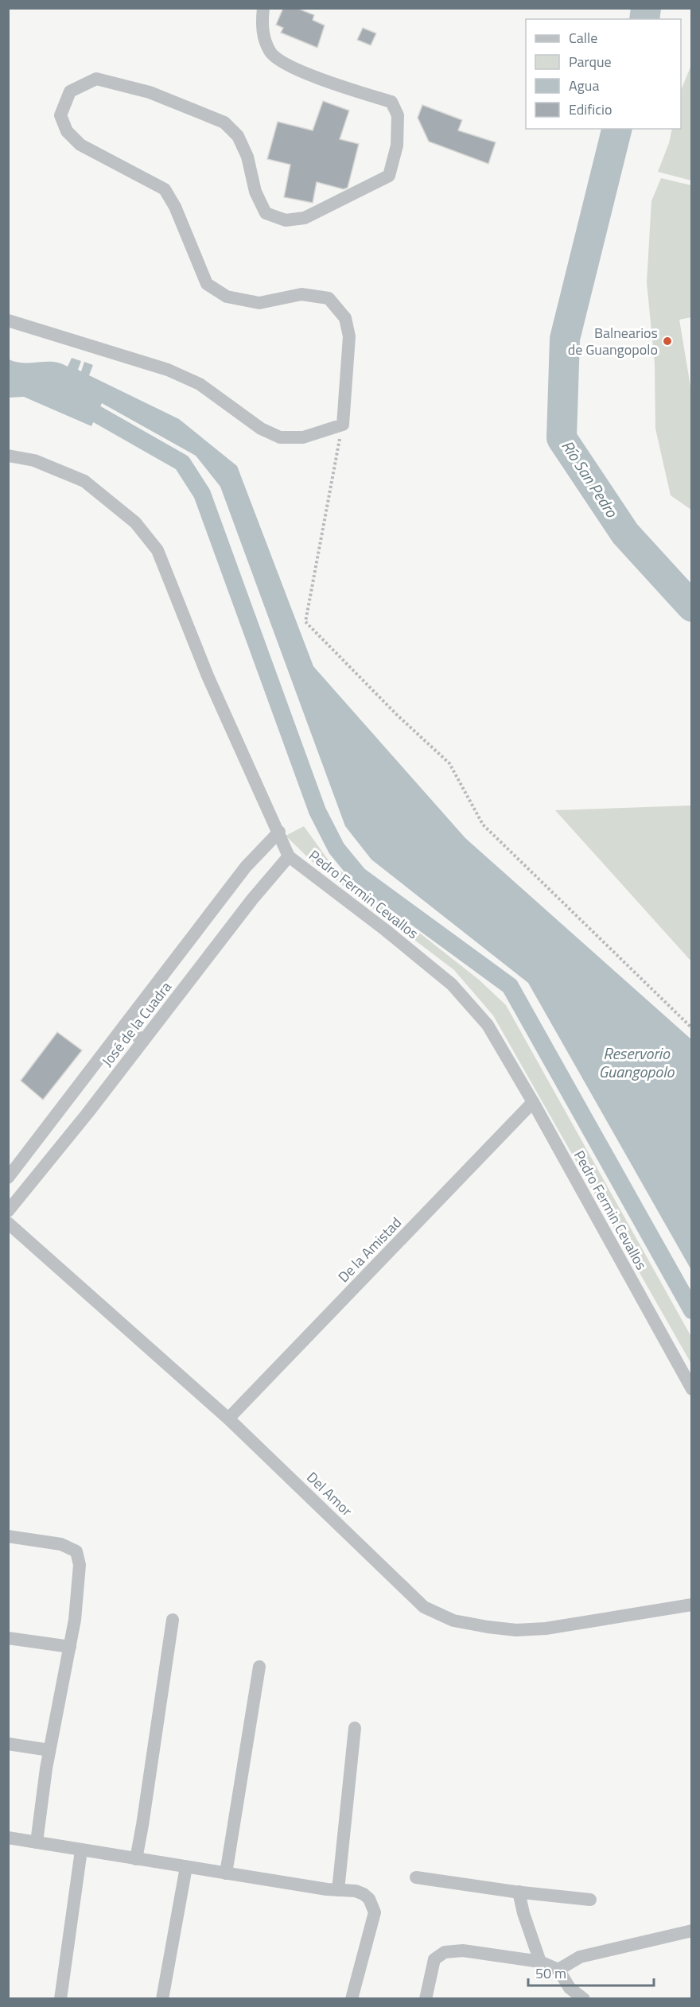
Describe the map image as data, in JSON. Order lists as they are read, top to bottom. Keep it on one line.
{"streets":{"street":["Pedro Fermin Cevallos","José de la Cuadra","De la Amistad","Del Amor"]},"crossings":[["Pedro Fermin Cevallos","José de la Cuadra"],["Pedro Fermin Cevallos","De la Amistad"],["De la Amistad","Del Amor"]],"water":["Río San Pedro","Reservorio Guangopolo"],"places":["Balnearios de Guangopolo"],"legend":["Calle","Parque","Agua","Edificio"],"scale_bar":"50 m"}
